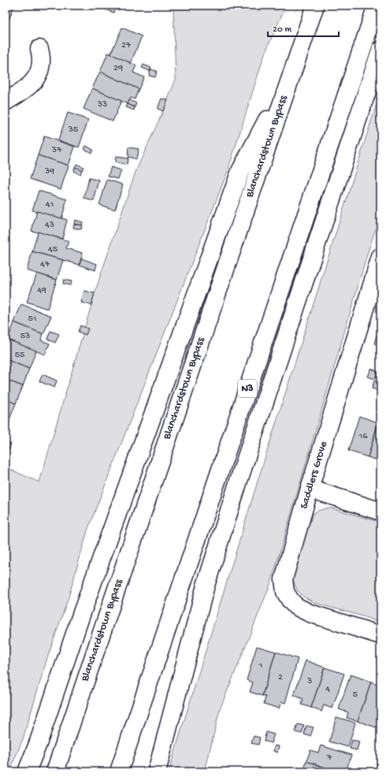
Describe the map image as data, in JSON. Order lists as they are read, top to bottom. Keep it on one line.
{"streets":{"main road":["Blanchardstown Bypass","N3","Saddlers Grove"]},"house_numbers":["27","29","33","35","37","39","41","43","45","47","49","51","53","55","16","1","2","3","4","5","7"],"scale_bar":"20 m"}
